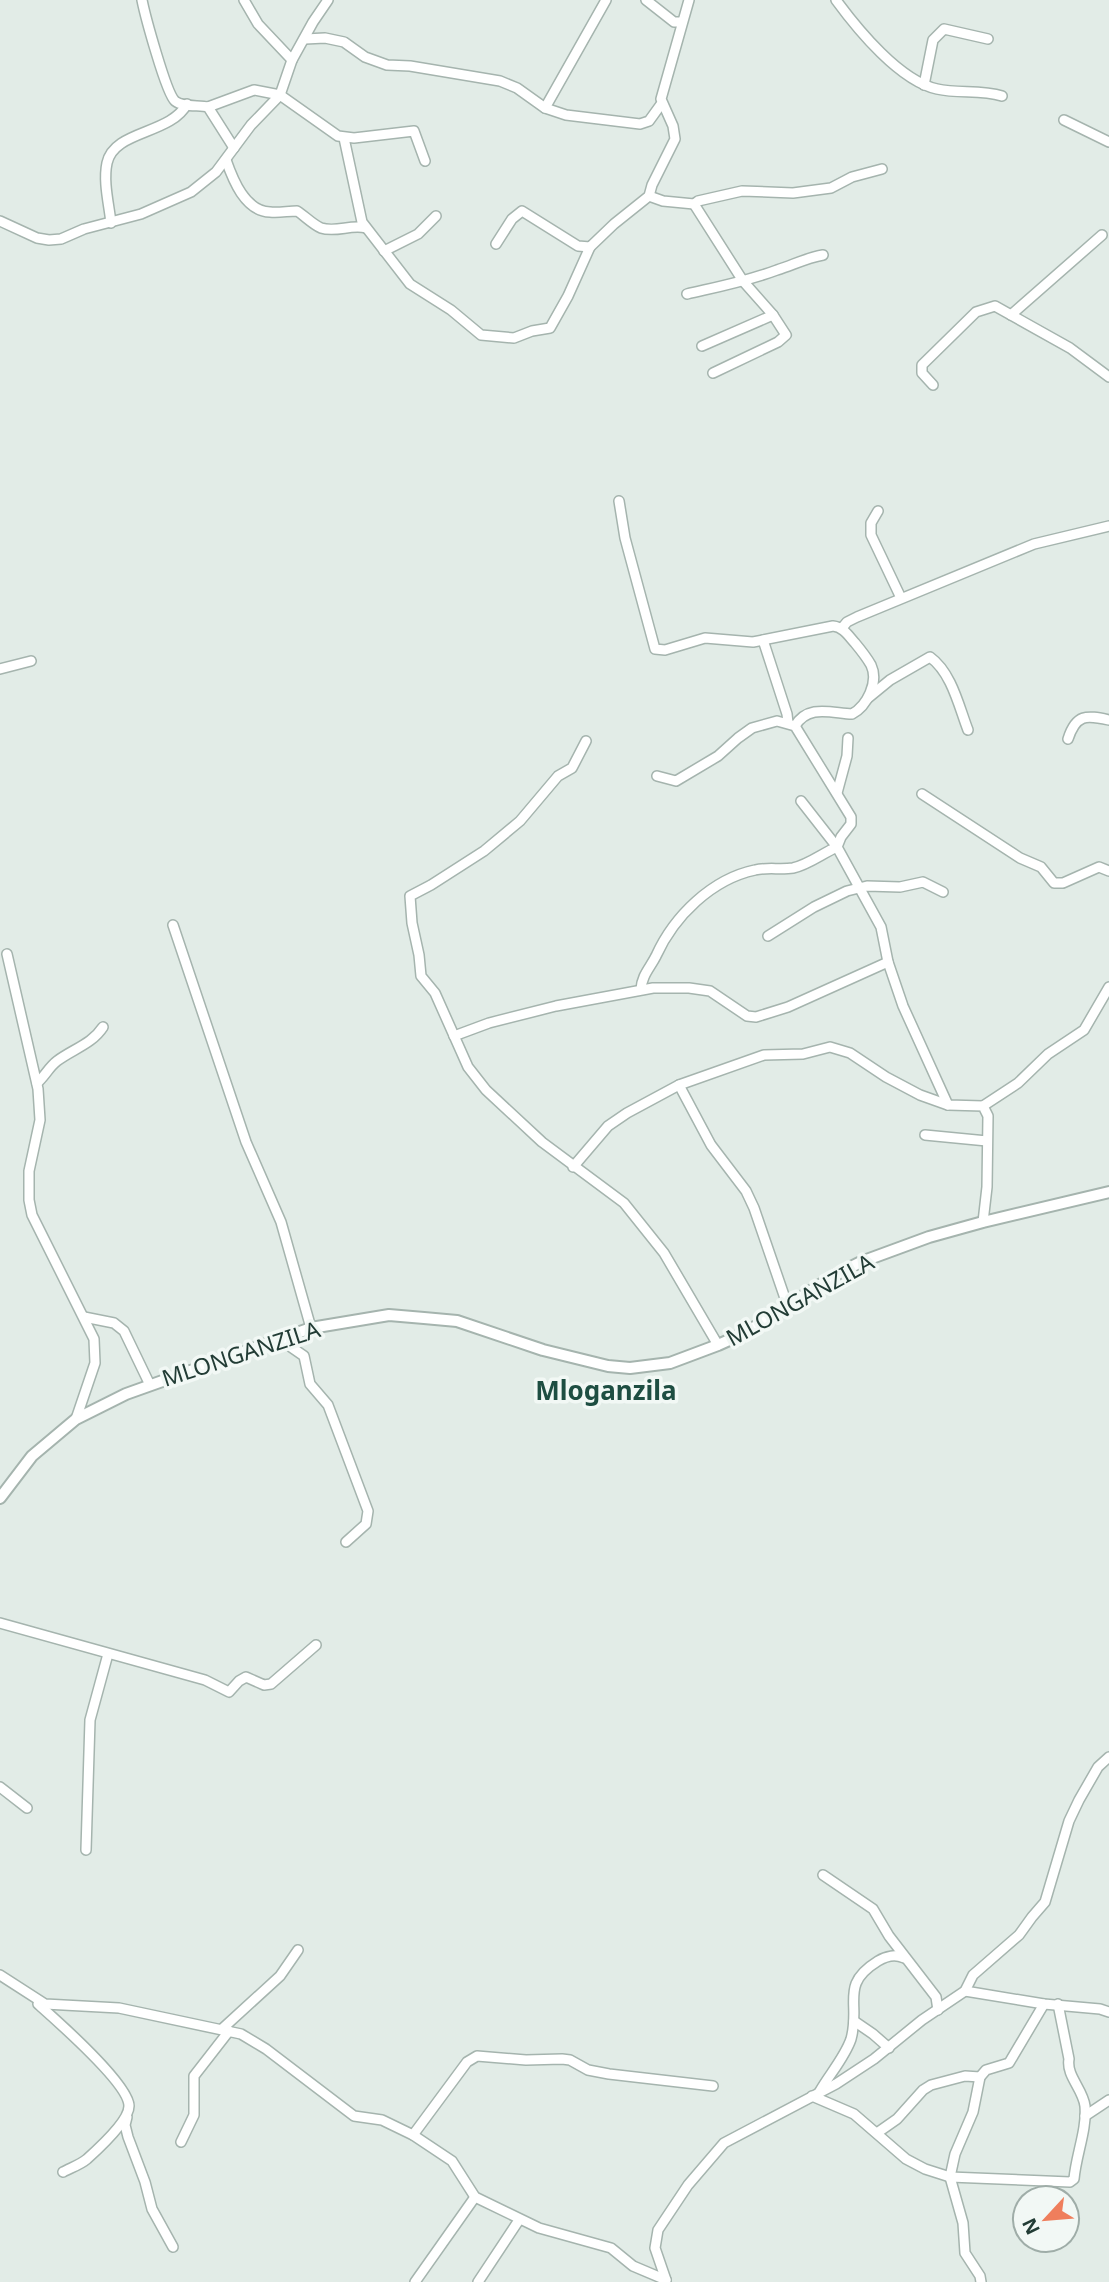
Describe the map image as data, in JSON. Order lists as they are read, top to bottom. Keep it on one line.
{"streets":{"street":["MLONGANZILA"]},"districts":["Mloganzila"],"north":"bottom left"}
